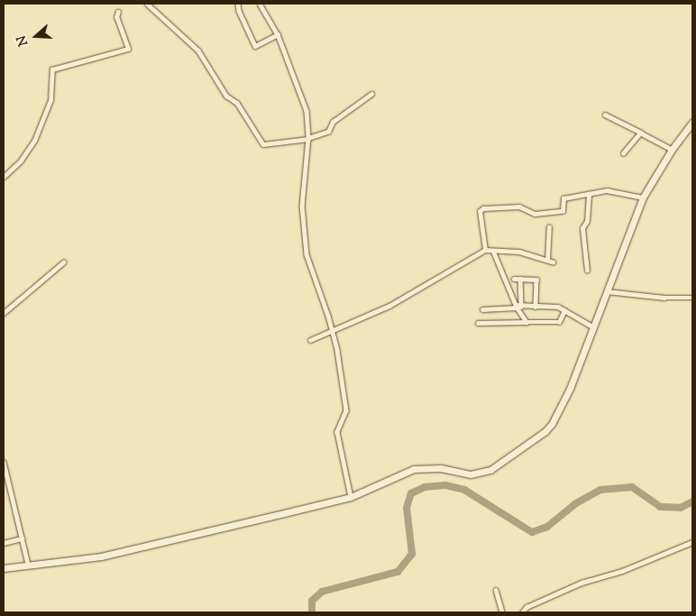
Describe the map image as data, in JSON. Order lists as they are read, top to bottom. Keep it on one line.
{"north":"left"}
